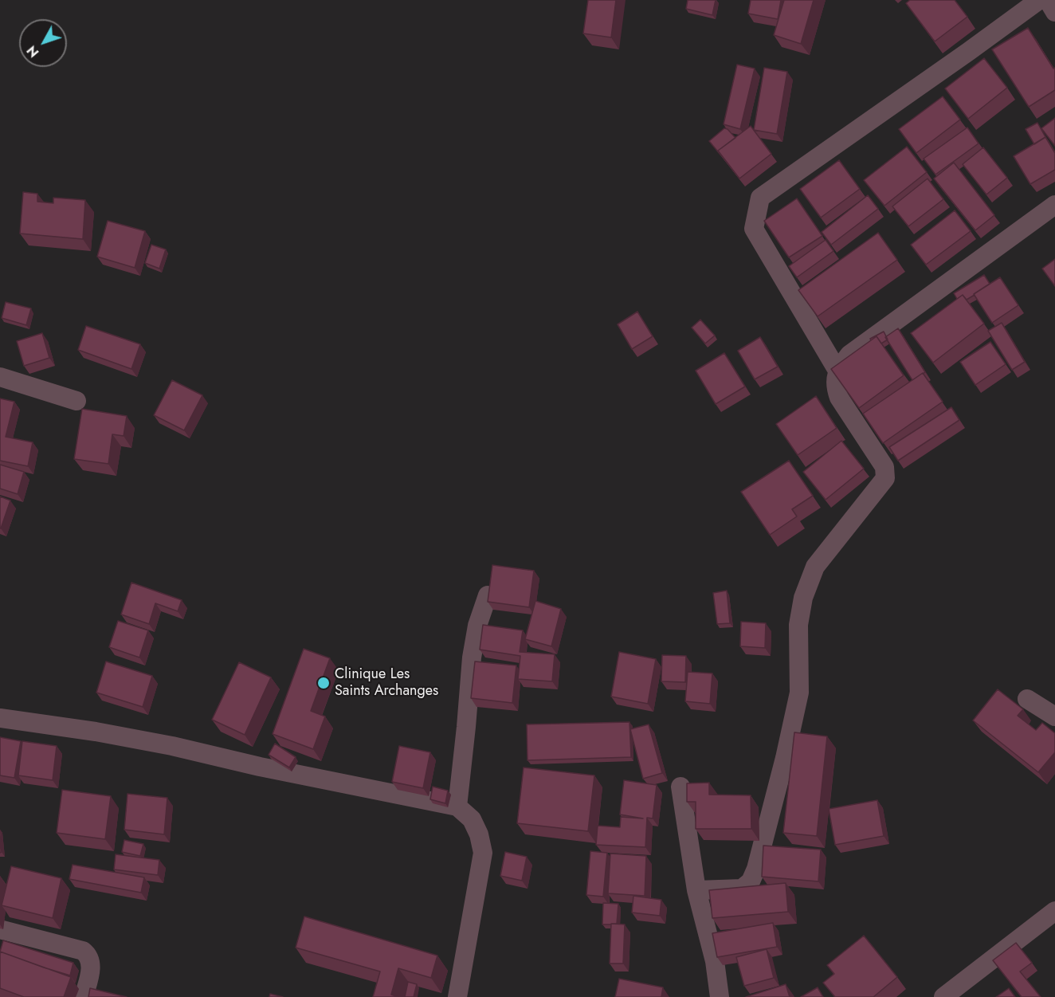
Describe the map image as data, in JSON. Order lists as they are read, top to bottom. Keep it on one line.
{"places":["Clinique Les Saints Archanges"],"north":"bottom left"}
